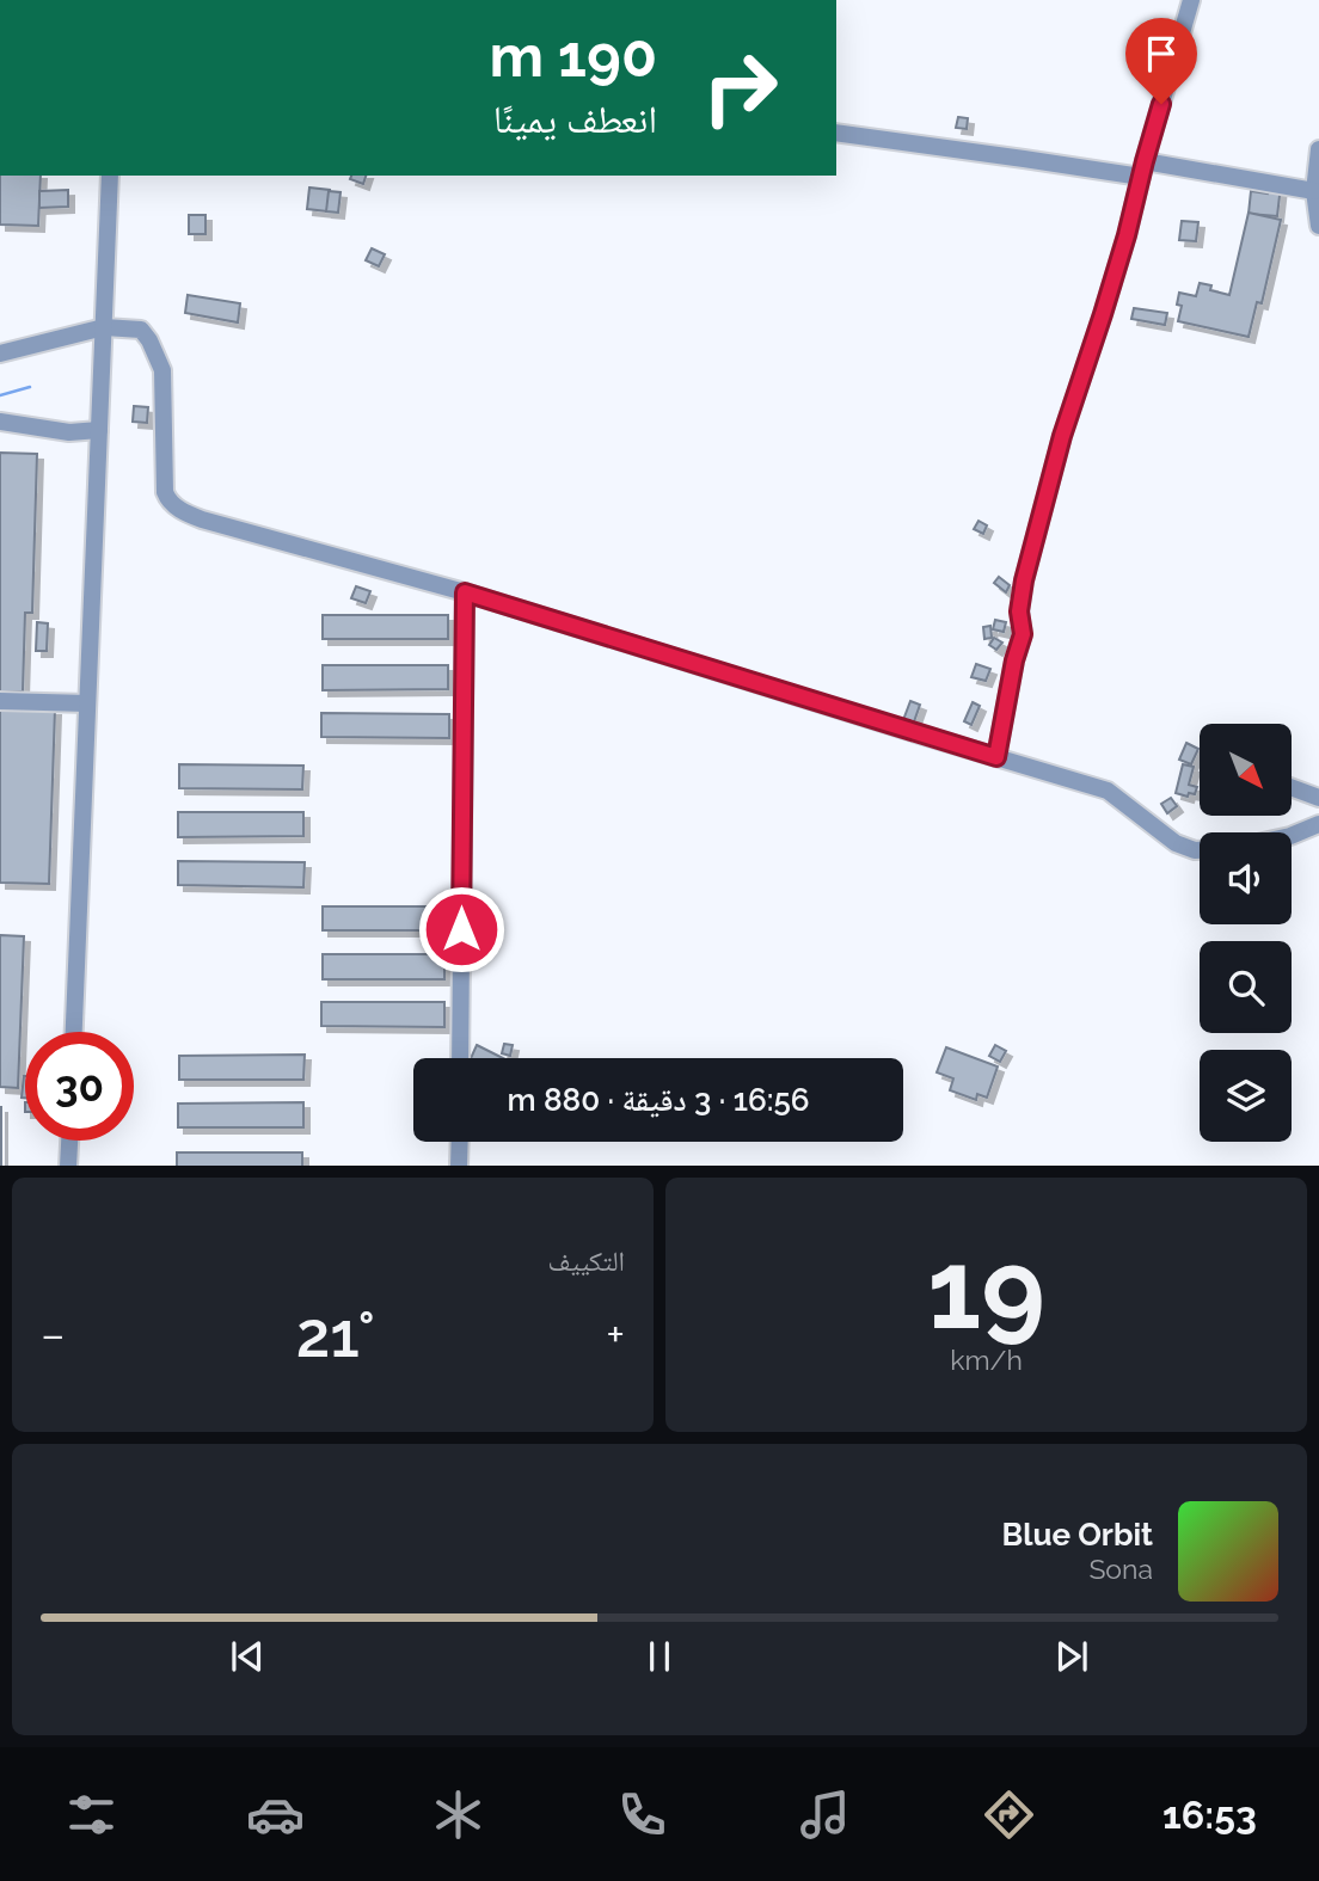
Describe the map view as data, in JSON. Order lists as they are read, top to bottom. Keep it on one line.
{"north":"bottom right","page":{"turn":["190 m","انعطف يمينًا"],"limit":"30","trip":"16:56 · 3 دقيقة · 880 m","tile":[["19","km/h"],"التكييف"],"heat":["−","21°","+"],"song":["Blue Orbit","Sona"],"tabs":"16:53"}}
